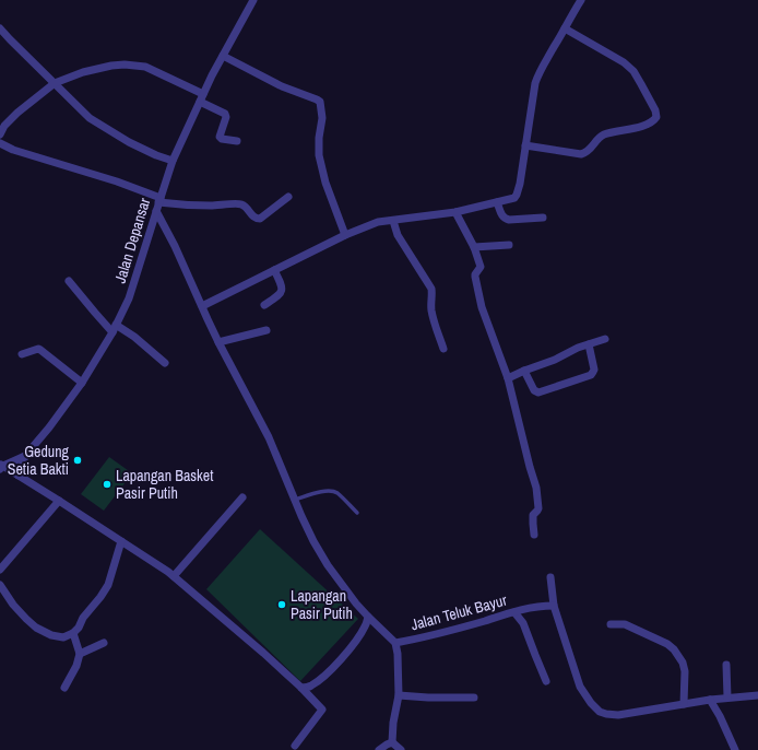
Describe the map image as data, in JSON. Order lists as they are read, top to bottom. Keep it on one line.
{"streets":{"street":["Jalan Depansar","Jalan Teluk Bayur"]},"places":["Gedung Setia Bakti","Lapangan Basket Pasir Putih","Lapangan Pasir Putih"]}
